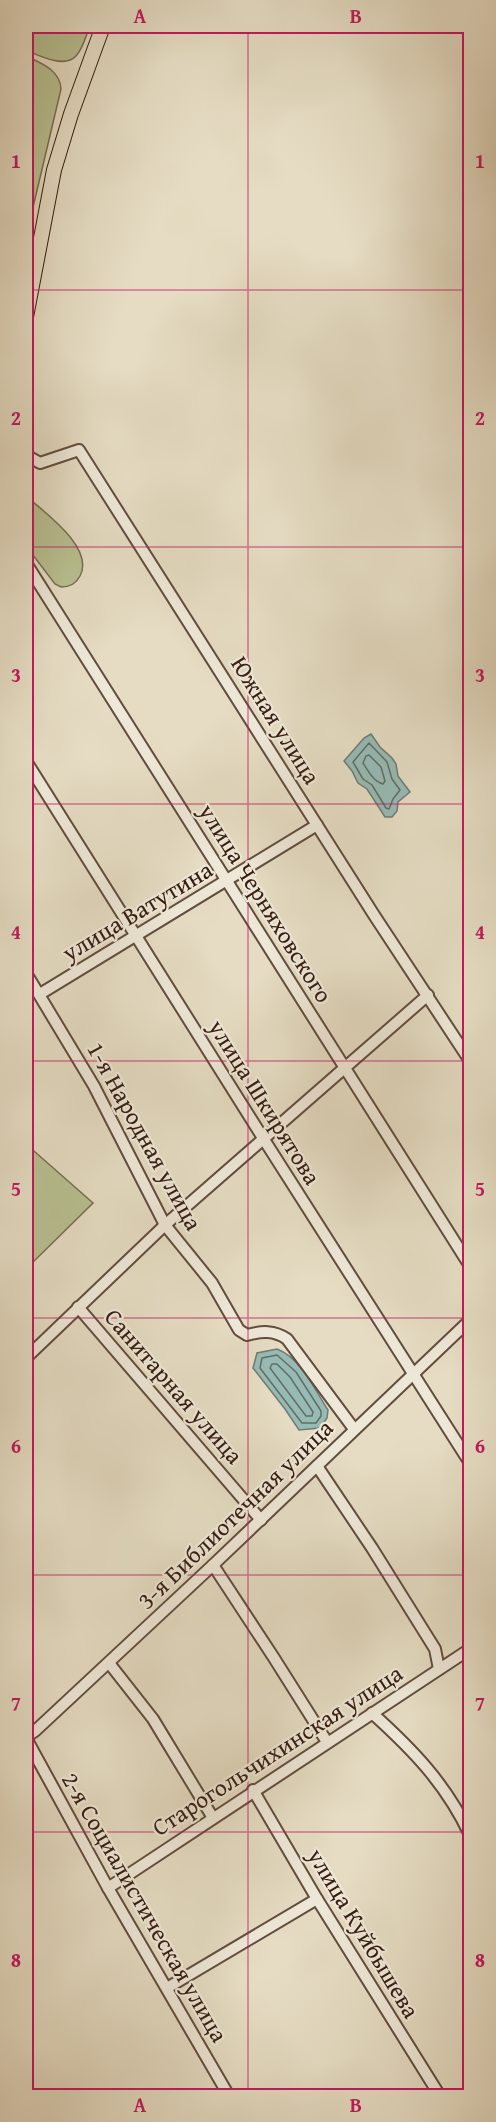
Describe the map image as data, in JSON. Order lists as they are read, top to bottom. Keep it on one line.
{"streets":{"street":["Южная улица","улица Черняховского","улица Ватутина","улица Шкирятова","1-я Народная улица","Санитарная улица","3-я Библиотечная улица","Старогольчихинская улица","2-я Социалистическая улица","улица Куйбышева"]},"crossings":[["Южная улица","улица Ватутина"],["улица Черняховского","улица Ватутина"],["улица Ватутина","улица Шкирятова"],["улица Ватутина","1-я Народная улица"],["улица Шкирятова","3-я Библиотечная улица"],["1-я Народная улица","3-я Библиотечная улица"],["Санитарная улица","3-я Библиотечная улица"],["3-я Библиотечная улица","2-я Социалистическая улица"],["Старогольчихинская улица","2-я Социалистическая улица"],["Старогольчихинская улица","улица Куйбышева"]],"grid":{"columns":["A","B"],"rows":["1","2","3","4","5","6","7","8"]}}
